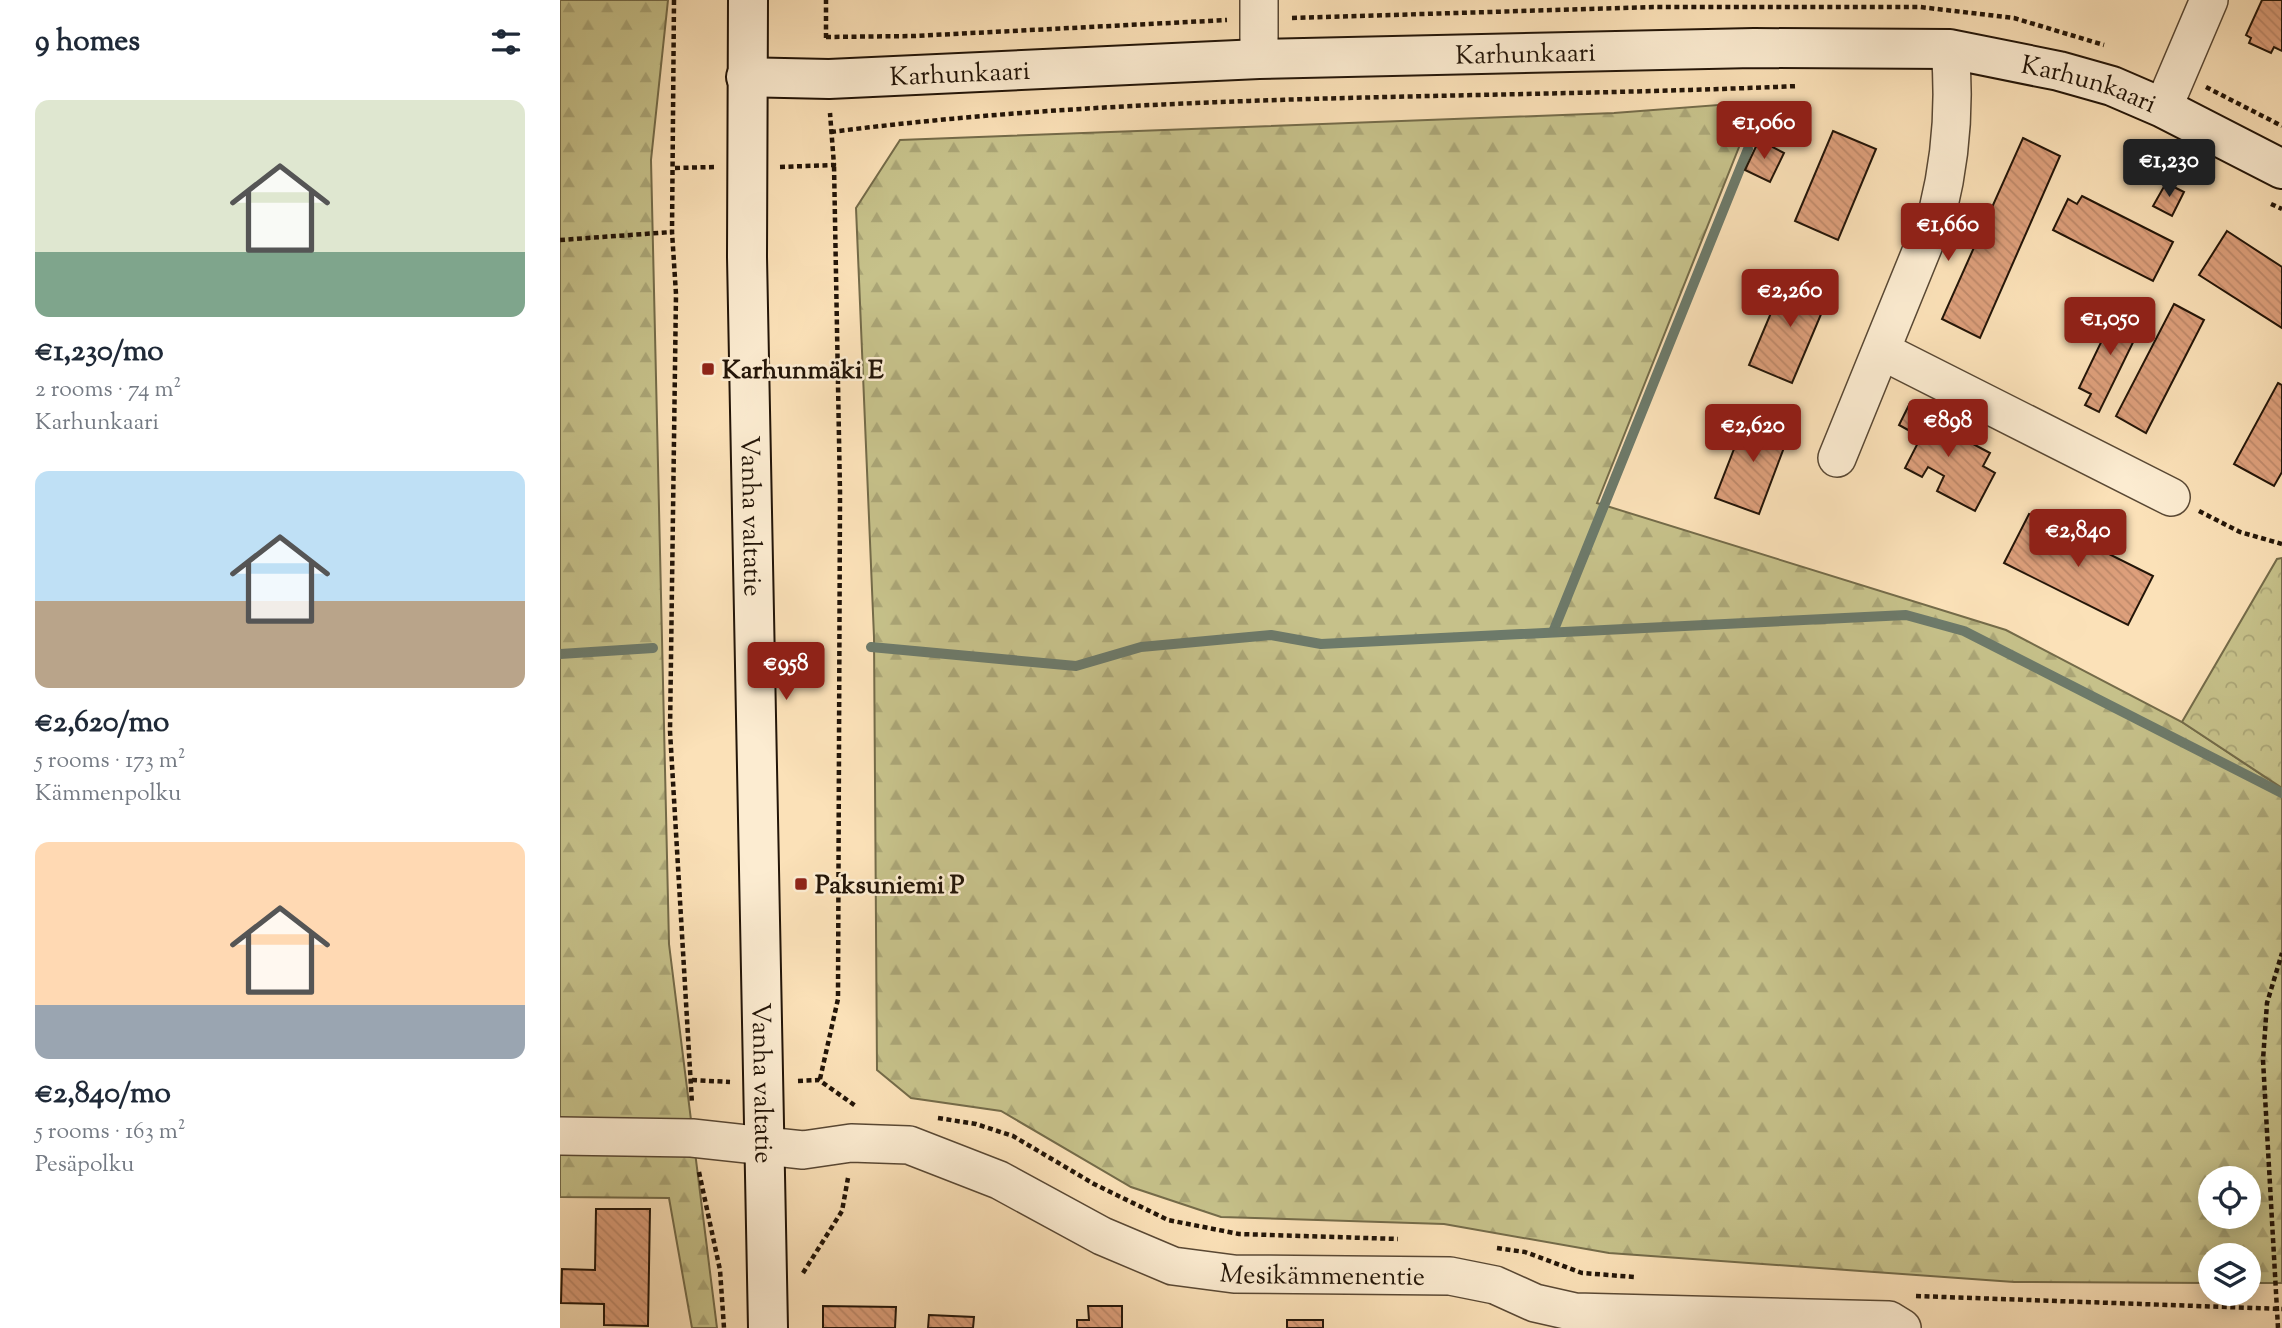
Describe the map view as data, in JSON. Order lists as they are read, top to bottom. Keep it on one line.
{"streets":{"street":["Karhunkaari","Vanha valtatie","Mesikämmenentie"]},"crossings":[["Karhunkaari","Vanha valtatie"],["Vanha valtatie","Mesikämmenentie"]],"places":{"transit":["Karhunmäki E","Paksuniemi P"]},"page":{"heading":"9 homes","list":[{"name":"€1,230/mo","note":"2 rooms · 74 m² · Karhunkaari"},{"name":"€2,620/mo","note":"5 rooms · 173 m² · Kämmenpolku"},{"name":"€2,840/mo","note":"5 rooms · 163 m² · Pesäpolku"}],"price":["€1,060","€1,230","€1,660","€2,260","€1,050","€898","€2,620","€2,840","€958"]}}
